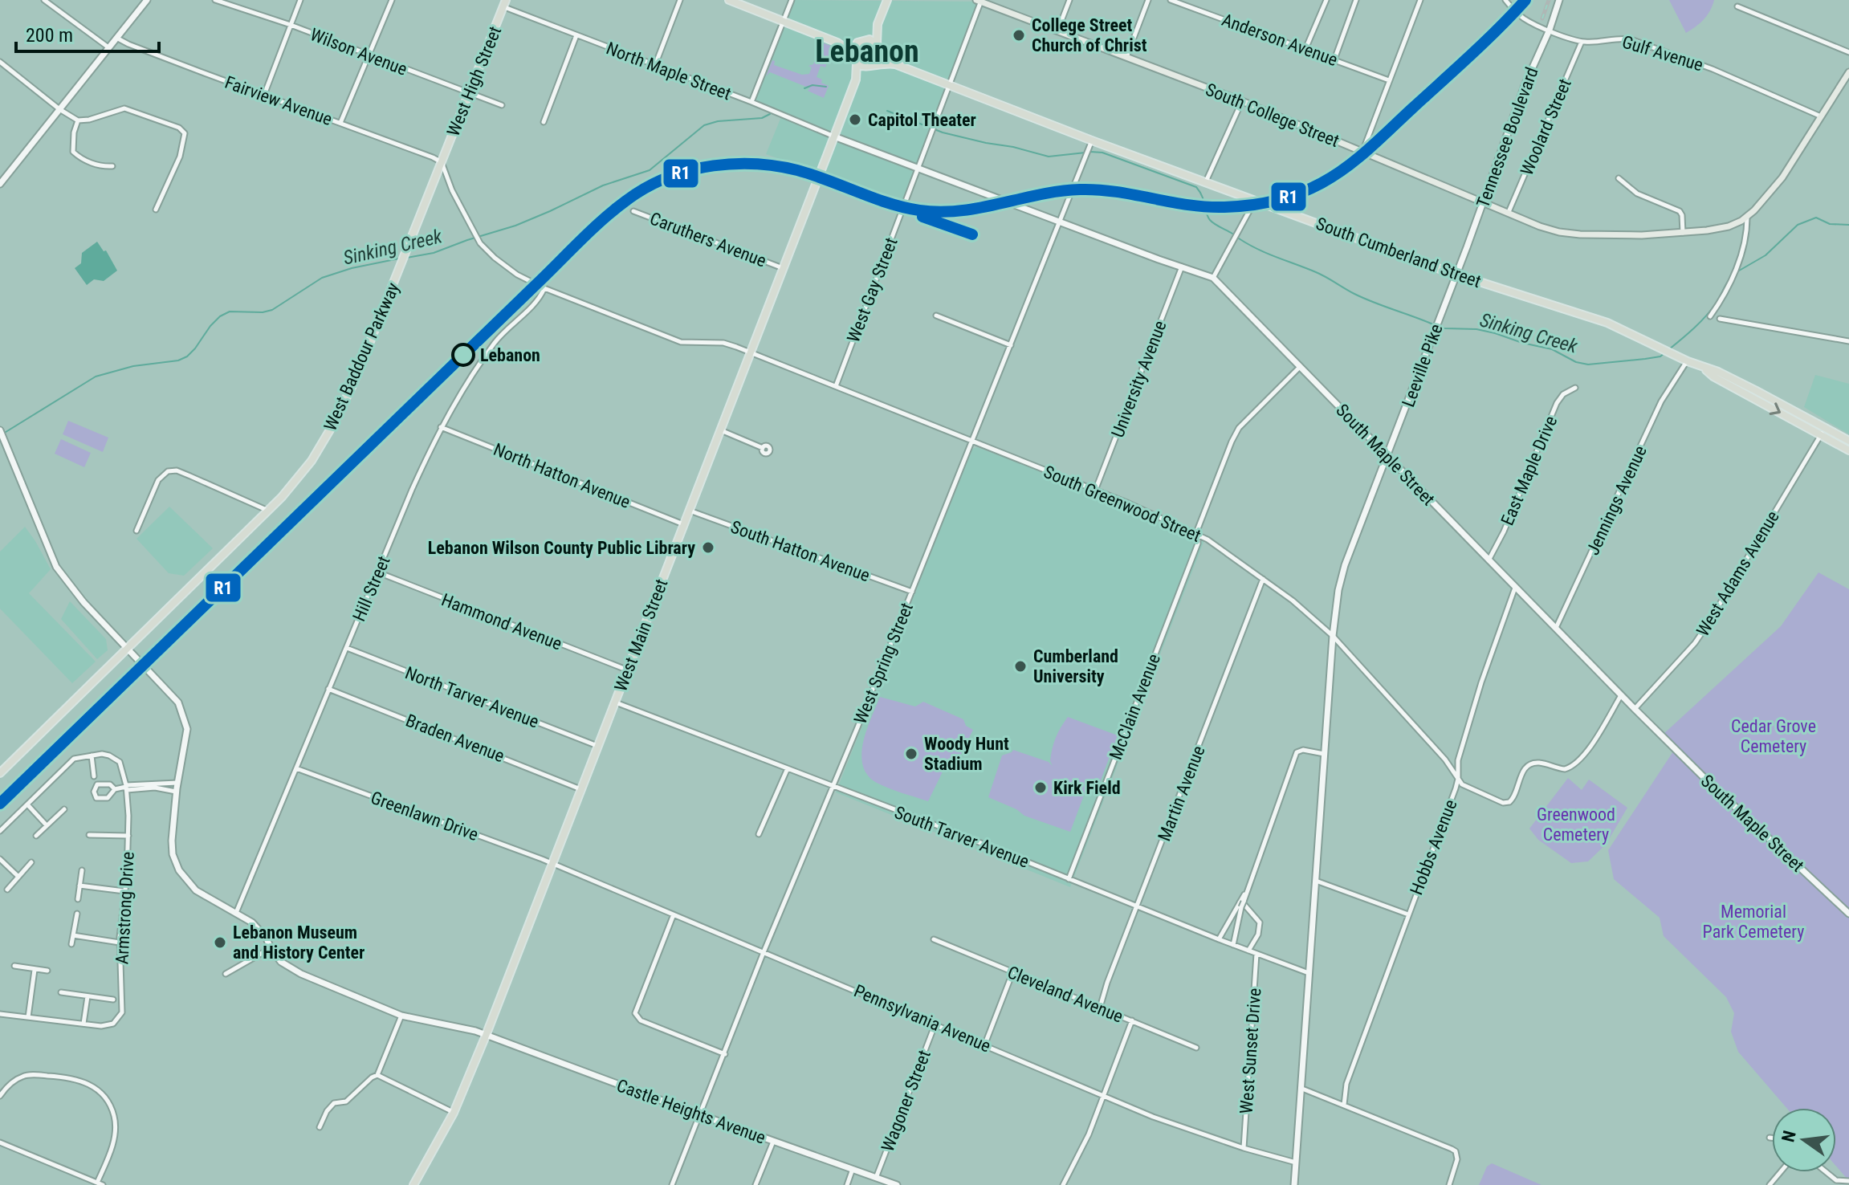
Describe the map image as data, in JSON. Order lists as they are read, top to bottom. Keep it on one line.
{"streets":{"main road":["West High Street","South College Street","South Cumberland Street","West Baddour Parkway","West Main Street"],"street":["Anderson Avenue","Wilson Avenue","Gulf Avenue","North Maple Street","Fairview Avenue","Woolard Street","Tennessee Boulevard","Caruthers Avenue","West Gay Street","Leeville Pike","University Avenue","South Maple Street","East Maple Drive","North Hatton Avenue","Jennings Avenue","South Greenwood Street","South Hatton Avenue","West Adams Avenue","Hill Street","Hammond Avenue","West Spring Street","North Tarver Avenue","McClain Avenue","Braden Avenue","Martin Avenue","Greenlawn Drive","South Tarver Avenue","Hobbs Avenue","Armstrong Drive","Cleveland Avenue","Pennsylvania Avenue","West Sunset Drive","Wagoner Street","Castle Heights Avenue"]},"crossings":[["Wilson Avenue","West High Street"],["Gulf Avenue","Woolard Street"],["Gulf Avenue","Tennessee Boulevard"],["North Maple Street","West High Street"],["North Maple Street","South Maple Street"],["North Maple Street","West Main Street"],["West High Street","Fairview Avenue"],["West High Street","West Baddour Parkway"],["West High Street","South Greenwood Street"],["Fairview Avenue","West Baddour Parkway"],["Fairview Avenue","South Greenwood Street"],["South College Street","Woolard Street"],["South College Street","Tennessee Boulevard"],["South College Street","West Gay Street"],["Tennessee Boulevard","South Cumberland Street"],["Tennessee Boulevard","Leeville Pike"],["Caruthers Avenue","West Main Street"],["South Cumberland Street","West Gay Street"],["South Cumberland Street","Leeville Pike"],["South Cumberland Street","Jennings Avenue"],["South Cumberland Street","West Adams Avenue"],["South Cumberland Street","West Main Street"],["South Cumberland Street","West Spring Street"],["West Gay Street","South Maple Street"],["West Gay Street","South Greenwood Street"],["West Baddour Parkway","South Greenwood Street"],["West Baddour Parkway","Castle Heights Avenue"],["Leeville Pike","South Maple Street"],["Leeville Pike","South Greenwood Street"],["Leeville Pike","South Tarver Avenue"],["Leeville Pike","Pennsylvania Avenue"],["University Avenue","South Maple Street"],["University Avenue","South Greenwood Street"],["South Maple Street","East Maple Drive"],["South Maple Street","Jennings Avenue"],["South Maple Street","West Adams Avenue"],["South Maple Street","West Main Street"],["South Maple Street","West Spring Street"],["South Maple Street","McClain Avenue"],["South Maple Street","Hobbs Avenue"],["North Hatton Avenue","Hill Street"],["North Hatton Avenue","West Main Street"],["South Greenwood Street","Hill Street"],["South Greenwood Street","West Main Street"],["South Greenwood Street","West Spring Street"],["South Greenwood Street","McClain Avenue"],["South Greenwood Street","Martin Avenue"],["South Greenwood Street","Hobbs Avenue"],["South Hatton Avenue","West Main Street"],["South Hatton Avenue","West Spring Street"],["Hill Street","Hammond Avenue"],["Hill Street","North Tarver Avenue"],["Hill Street","Braden Avenue"],["Hill Street","Greenlawn Drive"],["Hill Street","Castle Heights Avenue"],["Hammond Avenue","West Main Street"],["West Main Street","North Tarver Avenue"],["West Main Street","Braden Avenue"],["West Main Street","Greenlawn Drive"],["West Main Street","South Tarver Avenue"],["West Main Street","Pennsylvania Avenue"],["West Main Street","Castle Heights Avenue"],["West Spring Street","South Tarver Avenue"],["West Spring Street","Pennsylvania Avenue"],["West Spring Street","Castle Heights Avenue"],["McClain Avenue","South Tarver Avenue"],["Martin Avenue","South Tarver Avenue"],["Martin Avenue","Cleveland Avenue"],["Greenlawn Drive","Pennsylvania Avenue"],["South Tarver Avenue","West Sunset Drive"],["Pennsylvania Avenue","West Sunset Drive"],["Pennsylvania Avenue","Wagoner Street"],["Wagoner Street","Castle Heights Avenue"]],"districts":["Lebanon"],"water":["Sinking Creek"],"parks":["Cedar Grove Cemetery","Greenwood Cemetery","Memorial Park Cemetery"],"places":["College Street Church of Christ","Capitol Theater","Lebanon","Lebanon Wilson County Public Library","Cumberland University","Woody Hunt Stadium","Kirk Field","Lebanon Museum and History Center"],"lines":["transit line R1"],"scale_bar":"200 m","north":"left"}
